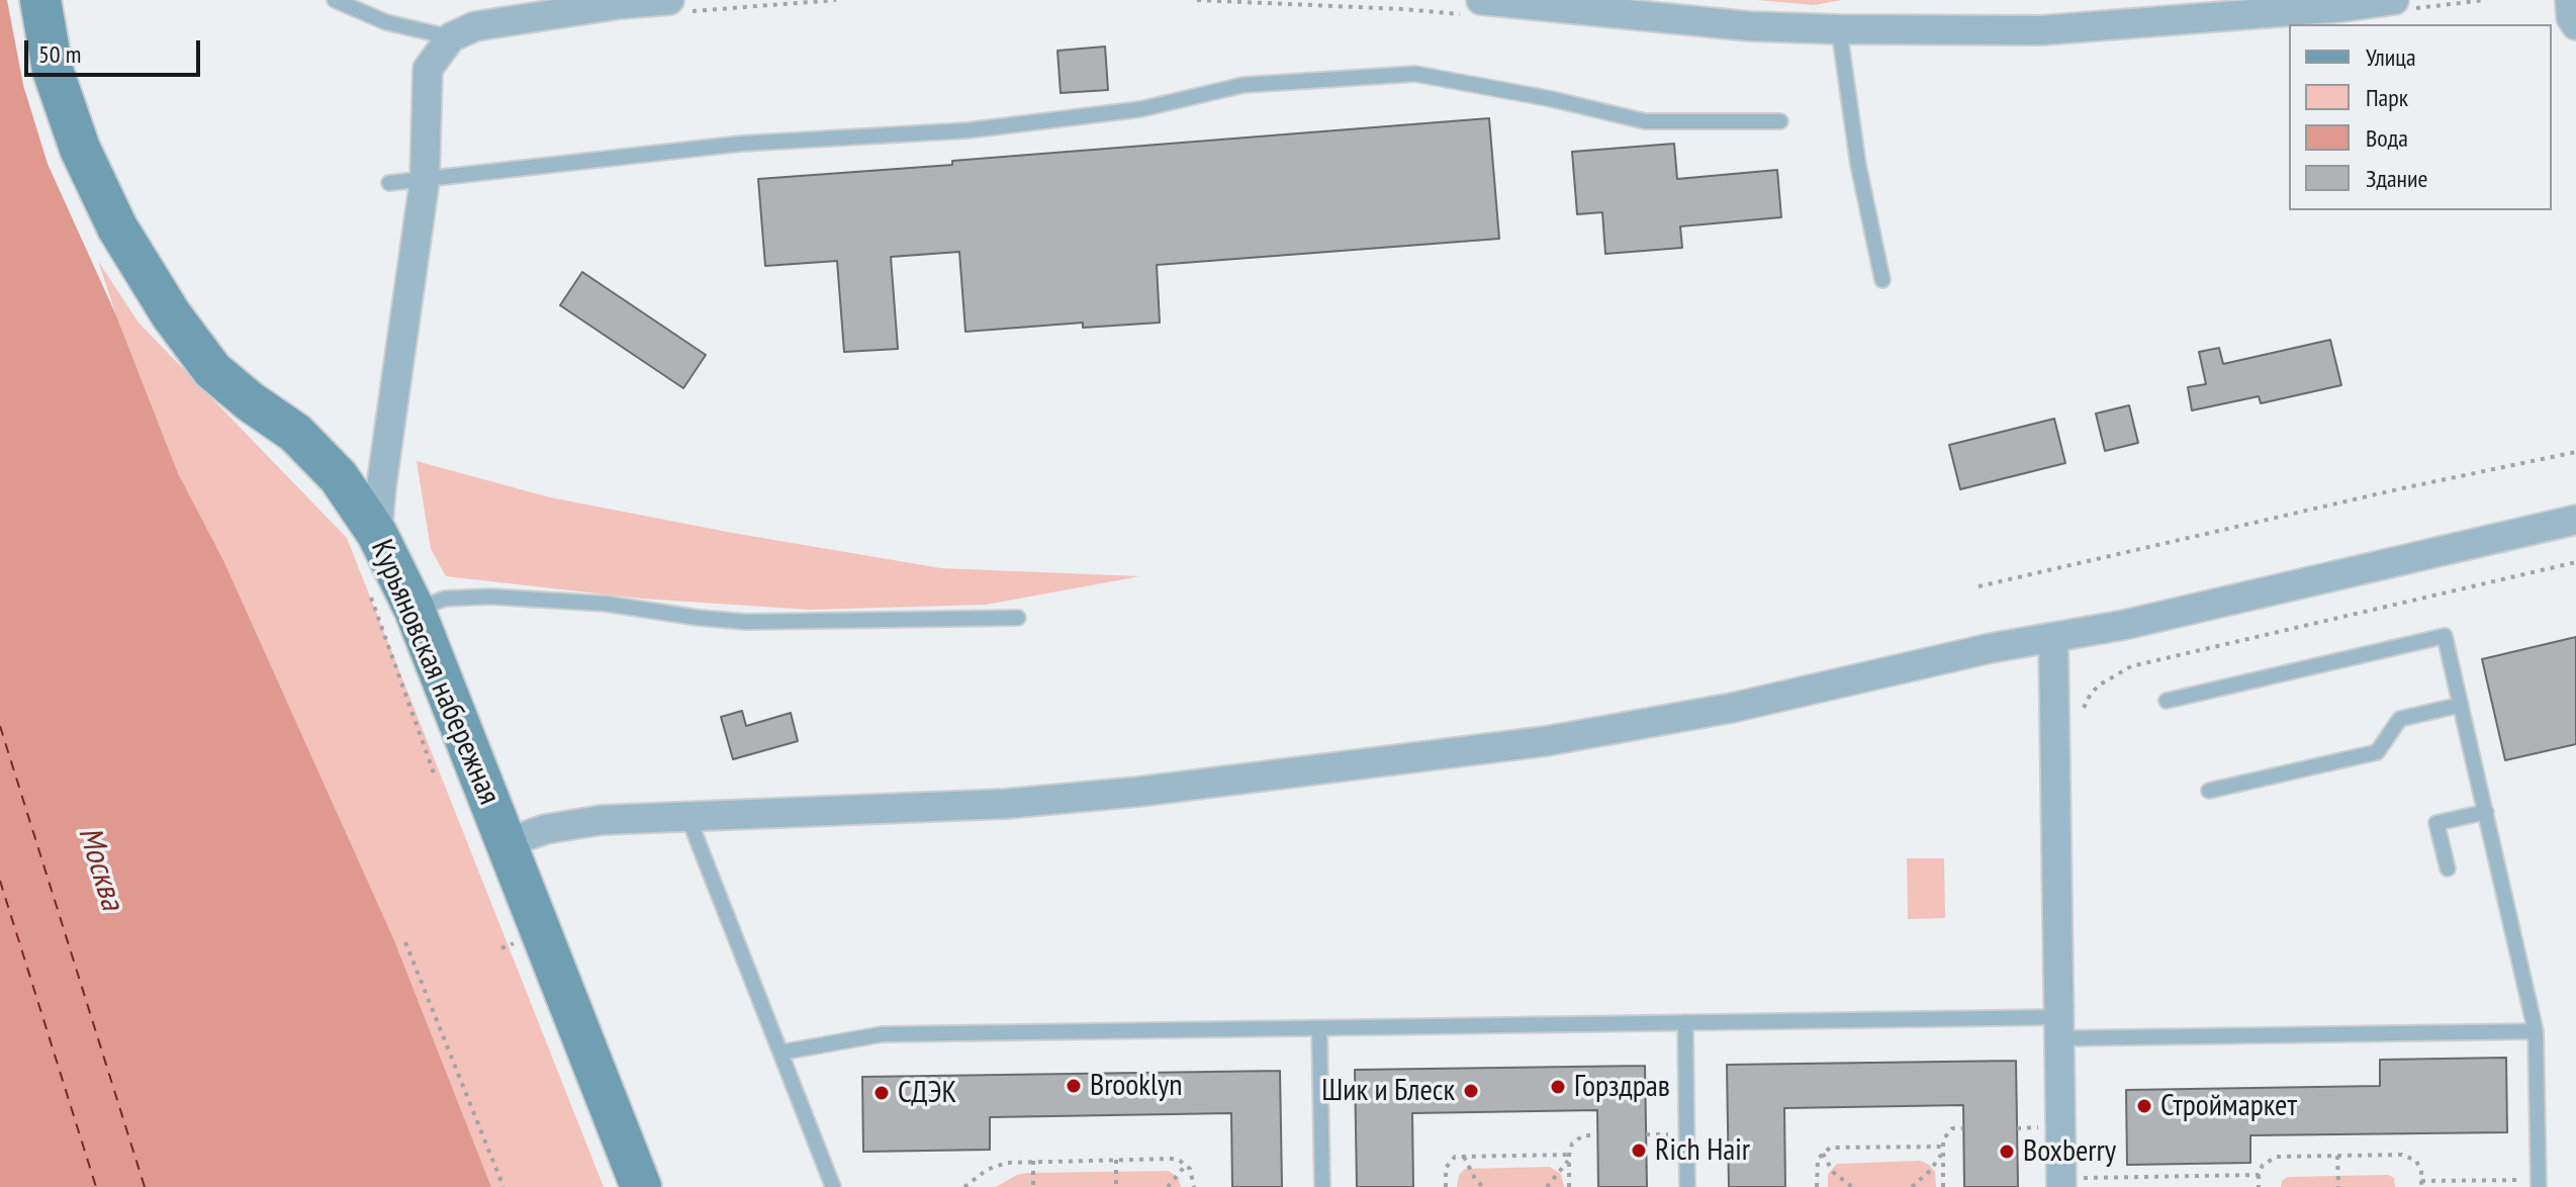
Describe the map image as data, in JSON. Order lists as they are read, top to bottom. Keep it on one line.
{"streets":{"main road":["Курьяновская набережная"]},"water":["Москва"],"places":["Brooklyn","Горздрав","Шик и Блеск","СДЭК","Строймаркет","Rich Hair","Boxberry"],"legend":["Улица","Парк","Вода","Здание"],"scale_bar":"50 m"}
